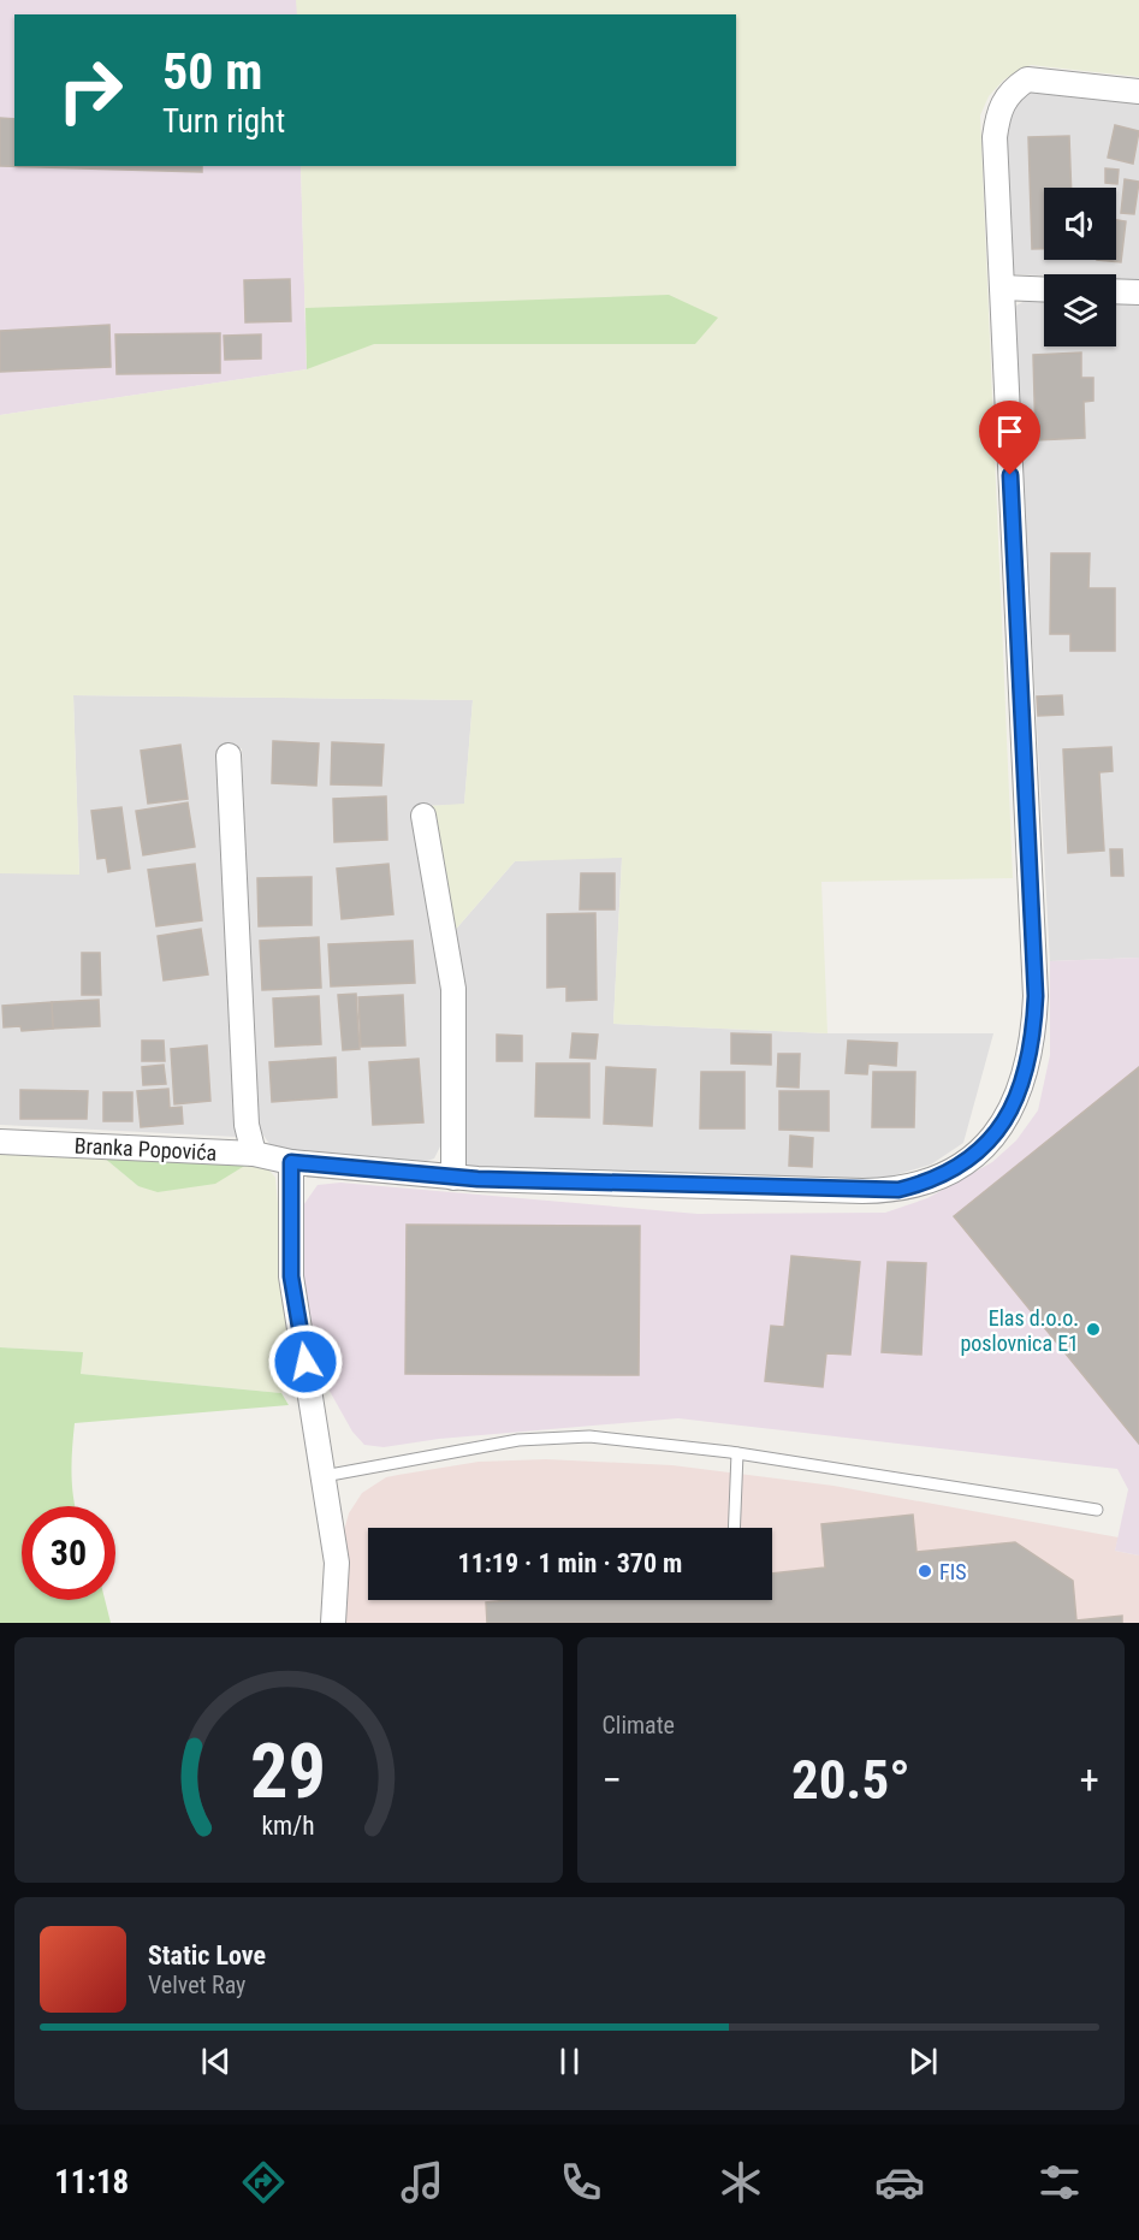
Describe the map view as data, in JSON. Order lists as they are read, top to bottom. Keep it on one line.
{"streets":{"street":["Branka Popovića"]},"places":["Elas d.o.o. poslovnica E1","FIS"],"page":{"turn":["50 m","Turn right"],"limit":"30","trip":"11:19 · 1 min · 370 m","tile":"Climate","heat":["−","20.5°","+"],"song":["Static Love","Velvet Ray"],"tabs":"11:18","gauge":["29","km/h"]}}
